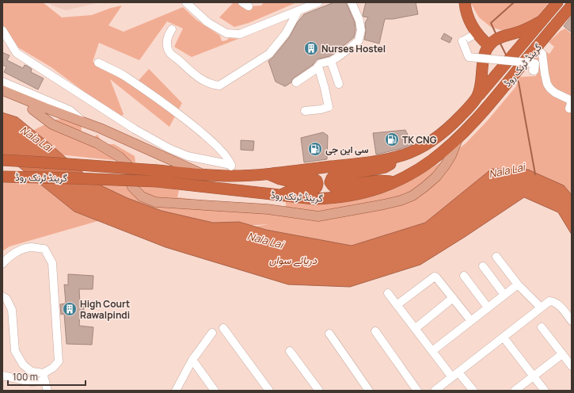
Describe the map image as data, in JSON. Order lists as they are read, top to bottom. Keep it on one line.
{"streets":{"highway":["گرینڈ ٹرنک روڈ"]},"water":["Nala Lai","دریائے سواں"],"places":{"building":["Nurses Hostel","High Court Rawalpindi"],"fuel station":["TK CNG","سی این جی"]},"scale_bar":"100 m"}
